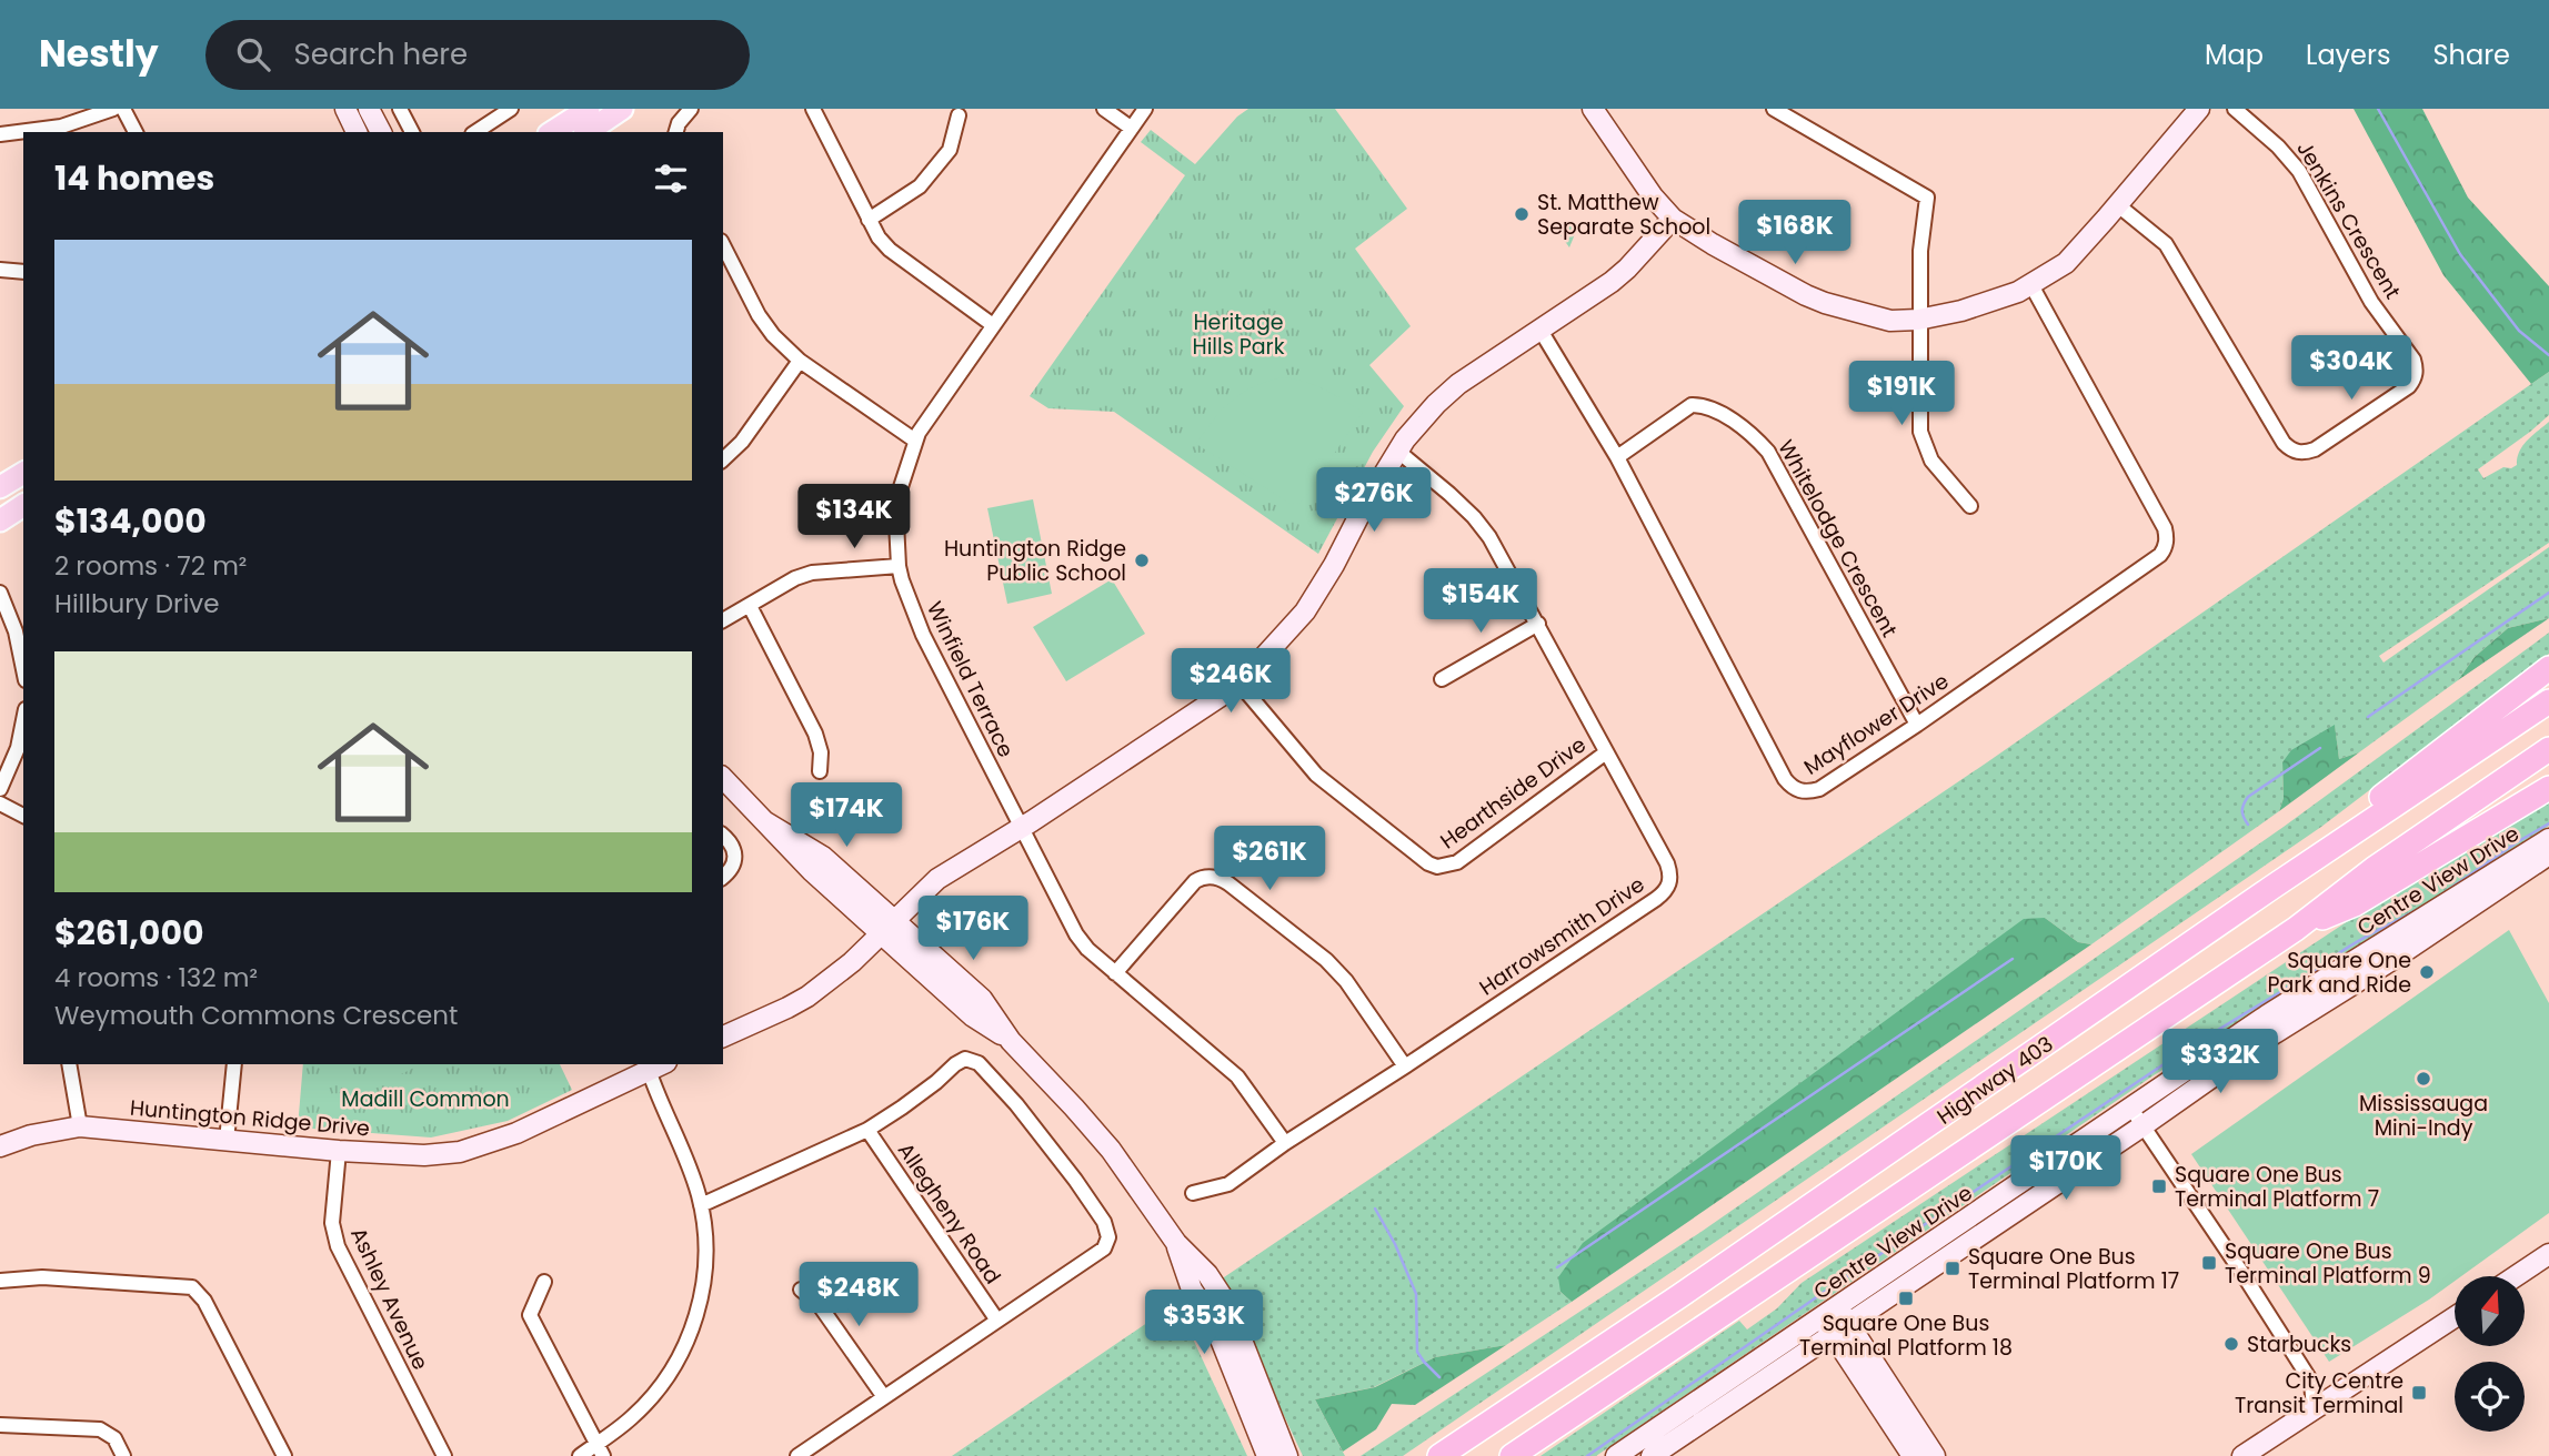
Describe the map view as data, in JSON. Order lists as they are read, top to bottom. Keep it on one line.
{"streets":{"highway":["Highway 403"],"street":["Jenkins Crescent","Whitelodge Crescent","Winfield Terrace","Mayflower Drive","Hearthside Drive","Centre View Drive","Harrowsmith Drive","Huntington Ridge Drive","Allegheny Road","Ashley Avenue"]},"crossings":[["Whitelodge Crescent","Mayflower Drive"],["Winfield Terrace","Harrowsmith Drive"],["Hearthside Drive","Harrowsmith Drive"],["Huntington Ridge Drive","Ashley Avenue"]],"parks":["Heritage Hills Park","Madill Common"],"places":{"other":["St. Matthew Separate School","Huntington Ridge Public School","Square One Park and Ride","Mississauga Mini-Indy","Starbucks"],"transit":["Square One Bus Terminal Platform 7","Square One Bus Terminal Platform 9","Square One Bus Terminal Platform 17","Square One Bus Terminal Platform 18","City Centre Transit Terminal"]},"north":"top","page":{"header":"Nestly","search":"Search here","nav":["Map","Layers","Share"],"heading":"14 homes","price":["$168K","$304K","$191K","$276K","$134K","$154K","$246K","$174K","$261K","$176K","$332K","$170K","$248K","$353K"],"list":[{"name":"$134,000","note":"2 rooms · 72 m² · Hillbury Drive"},{"name":"$261,000","note":"4 rooms · 132 m² · Weymouth Commons Crescent"}]}}
